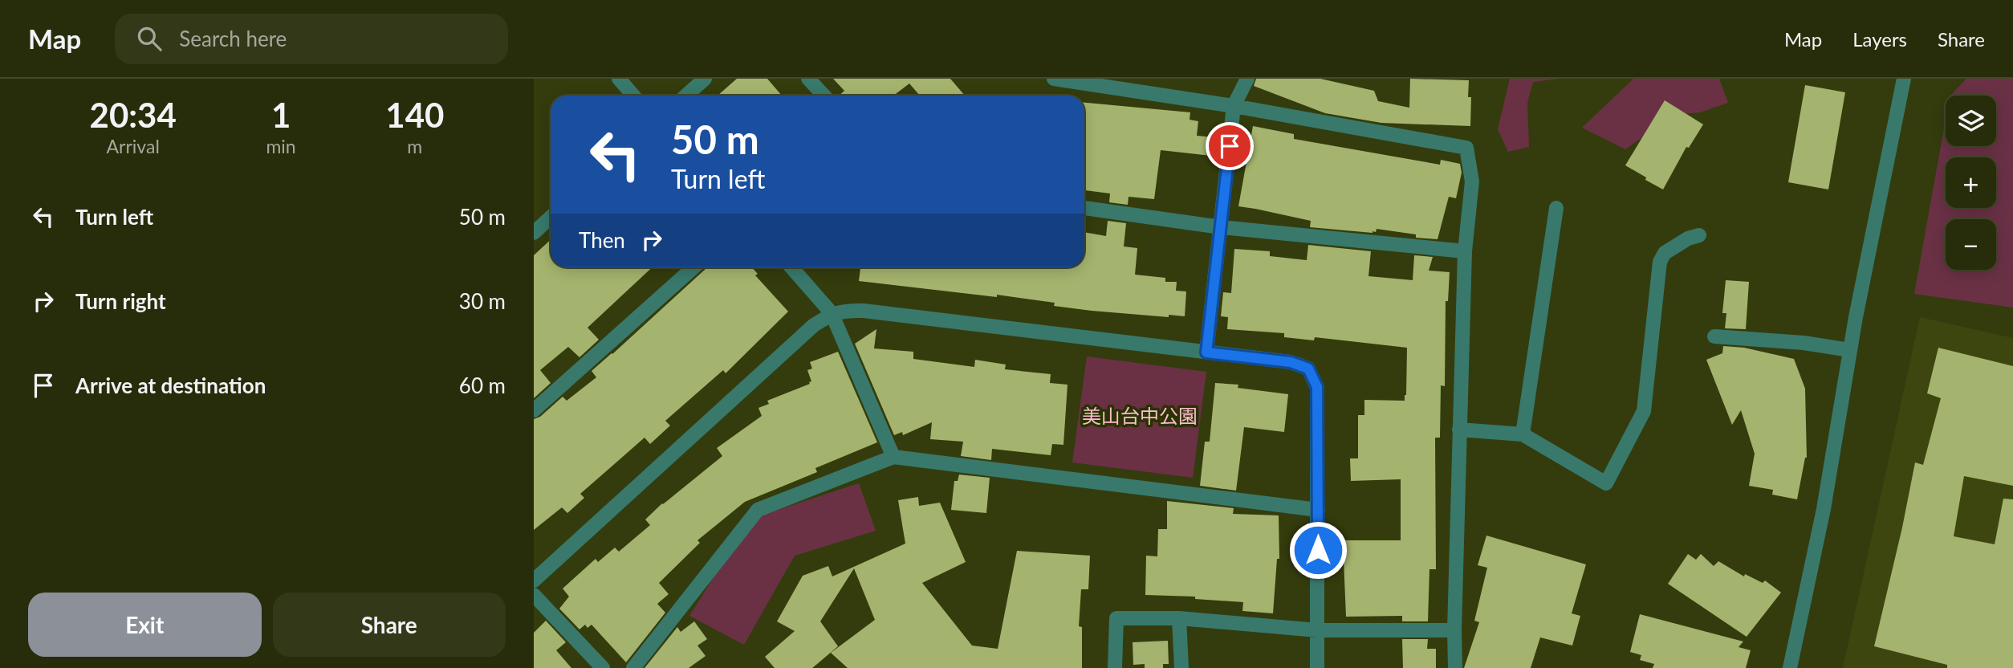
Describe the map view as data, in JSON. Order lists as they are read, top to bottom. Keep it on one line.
{"parks":["美山台中公園"],"page":{"header":"Map","search":"Search here","nav":["Map","Layers","Share"],"eta":["20:34","Arrival","1","min","140","m"],"map_buttons":["+","−"],"turn":["50 m","Turn left"],"list":[{"name":"Turn left","value":"50 m"},{"name":"Turn right","value":"30 m"},{"name":"Arrive at destination","value":"60 m"}],"then":"Then","buttons":["Exit","Share"]}}
